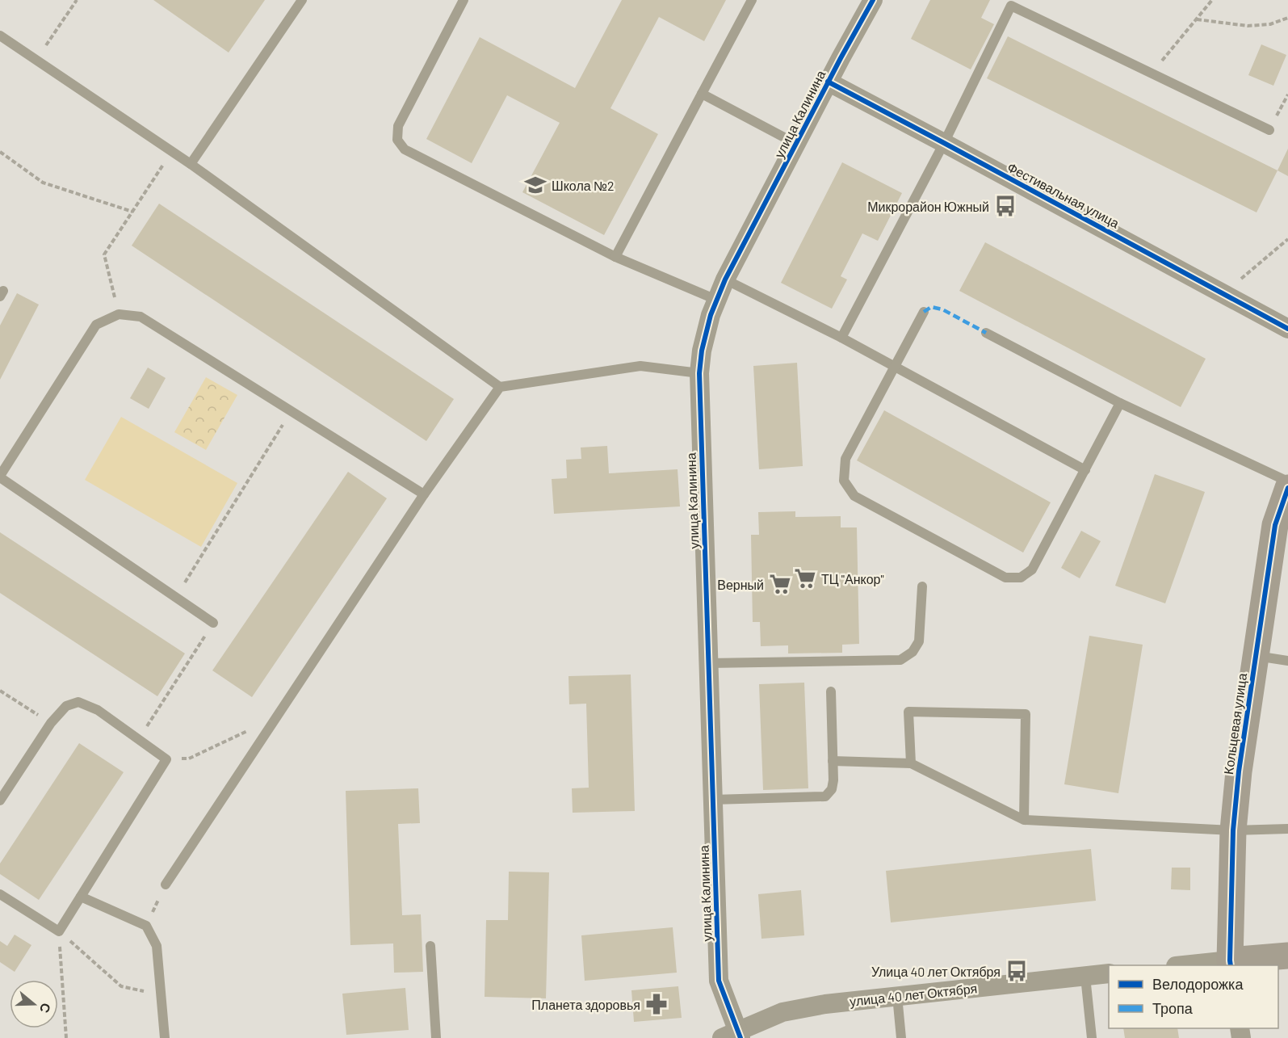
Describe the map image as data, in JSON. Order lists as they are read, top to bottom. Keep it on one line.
{"streets":{"street":["улица Калинина","Фестивальная улица","Кольцевая улица","улица 40 лет Октября"]},"crossings":[["улица Калинина","Фестивальная улица"],["улица Калинина","улица 40 лет Октября"]],"places":{"school or university":["Школа №2"],"bus stop":["Микрорайон Южный","Улица 40 лет Октября"],"supermarket":["ТЦ \"Анкор\"","Верный"],"pharmacy":["Планета здоровья"]},"legend":["Велодорожка","Тропа"],"north":"right"}
